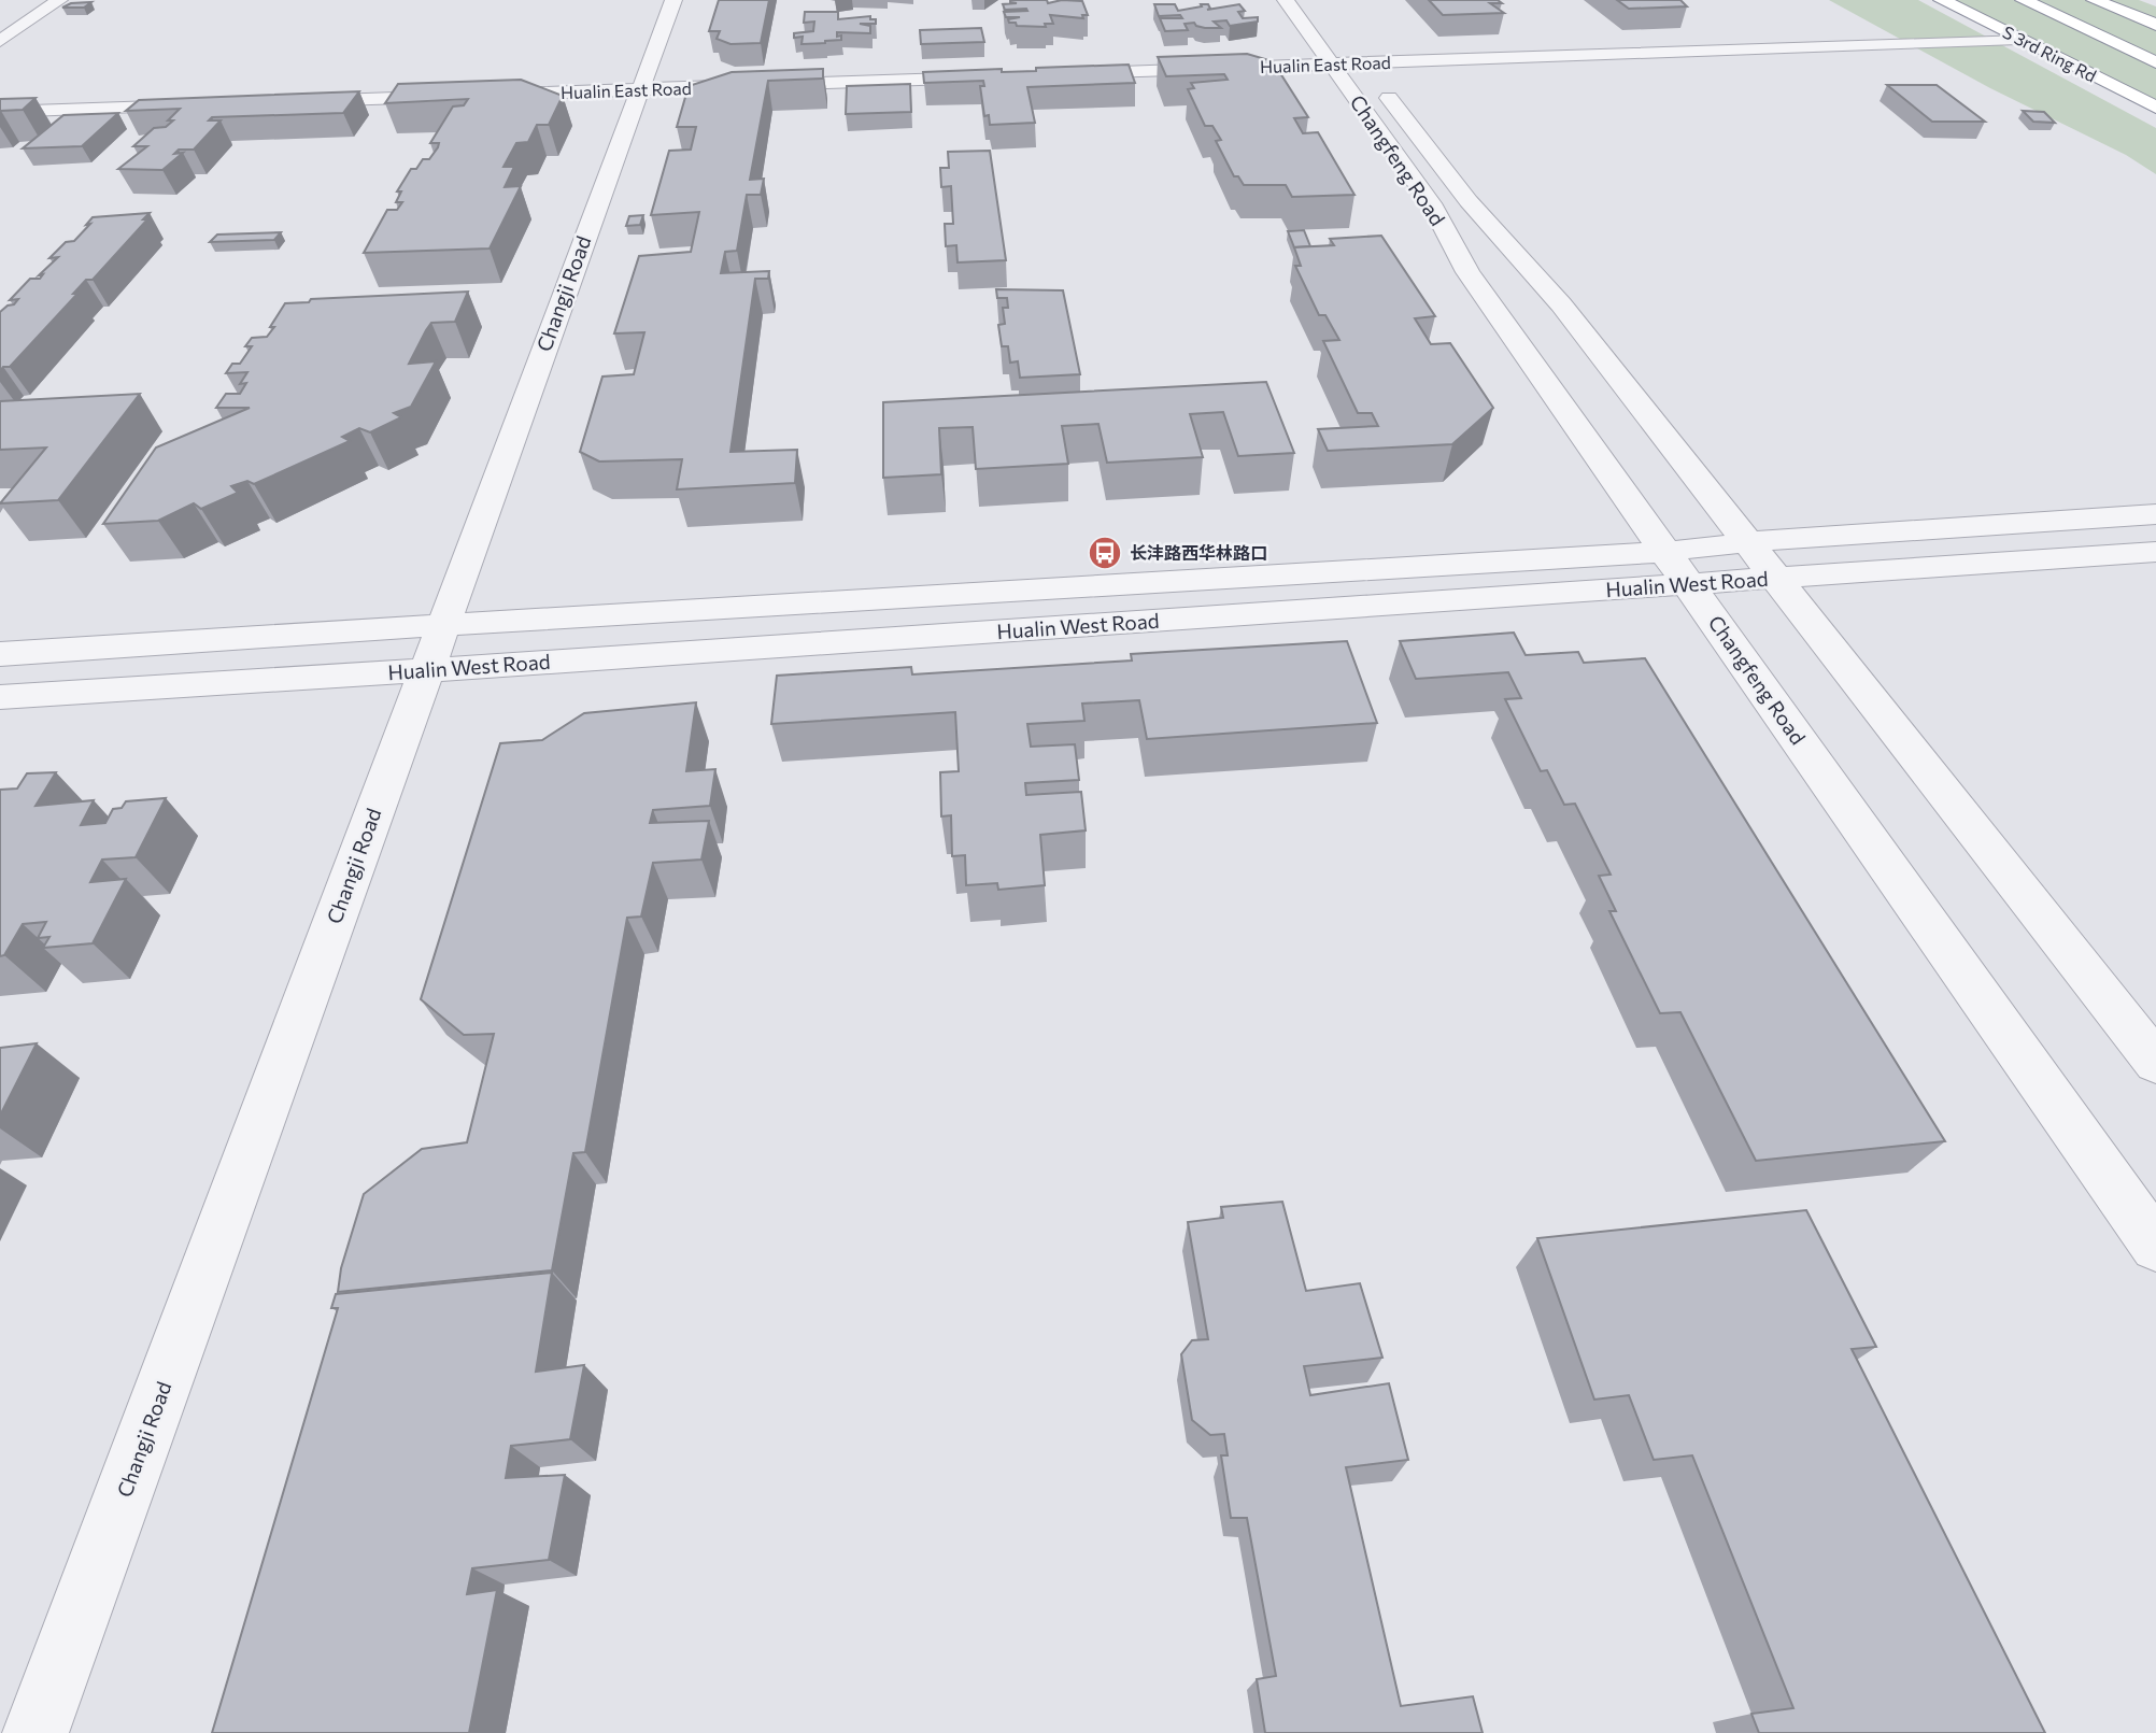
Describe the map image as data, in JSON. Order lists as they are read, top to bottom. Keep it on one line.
{"streets":{"highway":["S 3rd Ring Rd"],"street":["Hualin East Road","Changfeng Road","Changji Road","Hualin West Road"]},"crossings":[["S 3rd Ring Rd","Hualin East Road"],["Hualin East Road","Changfeng Road"],["Hualin East Road","Changji Road"],["Changfeng Road","Hualin West Road"],["Changji Road","Hualin West Road"]],"places":{"bus stop":["长沣路西华林路口"]}}
